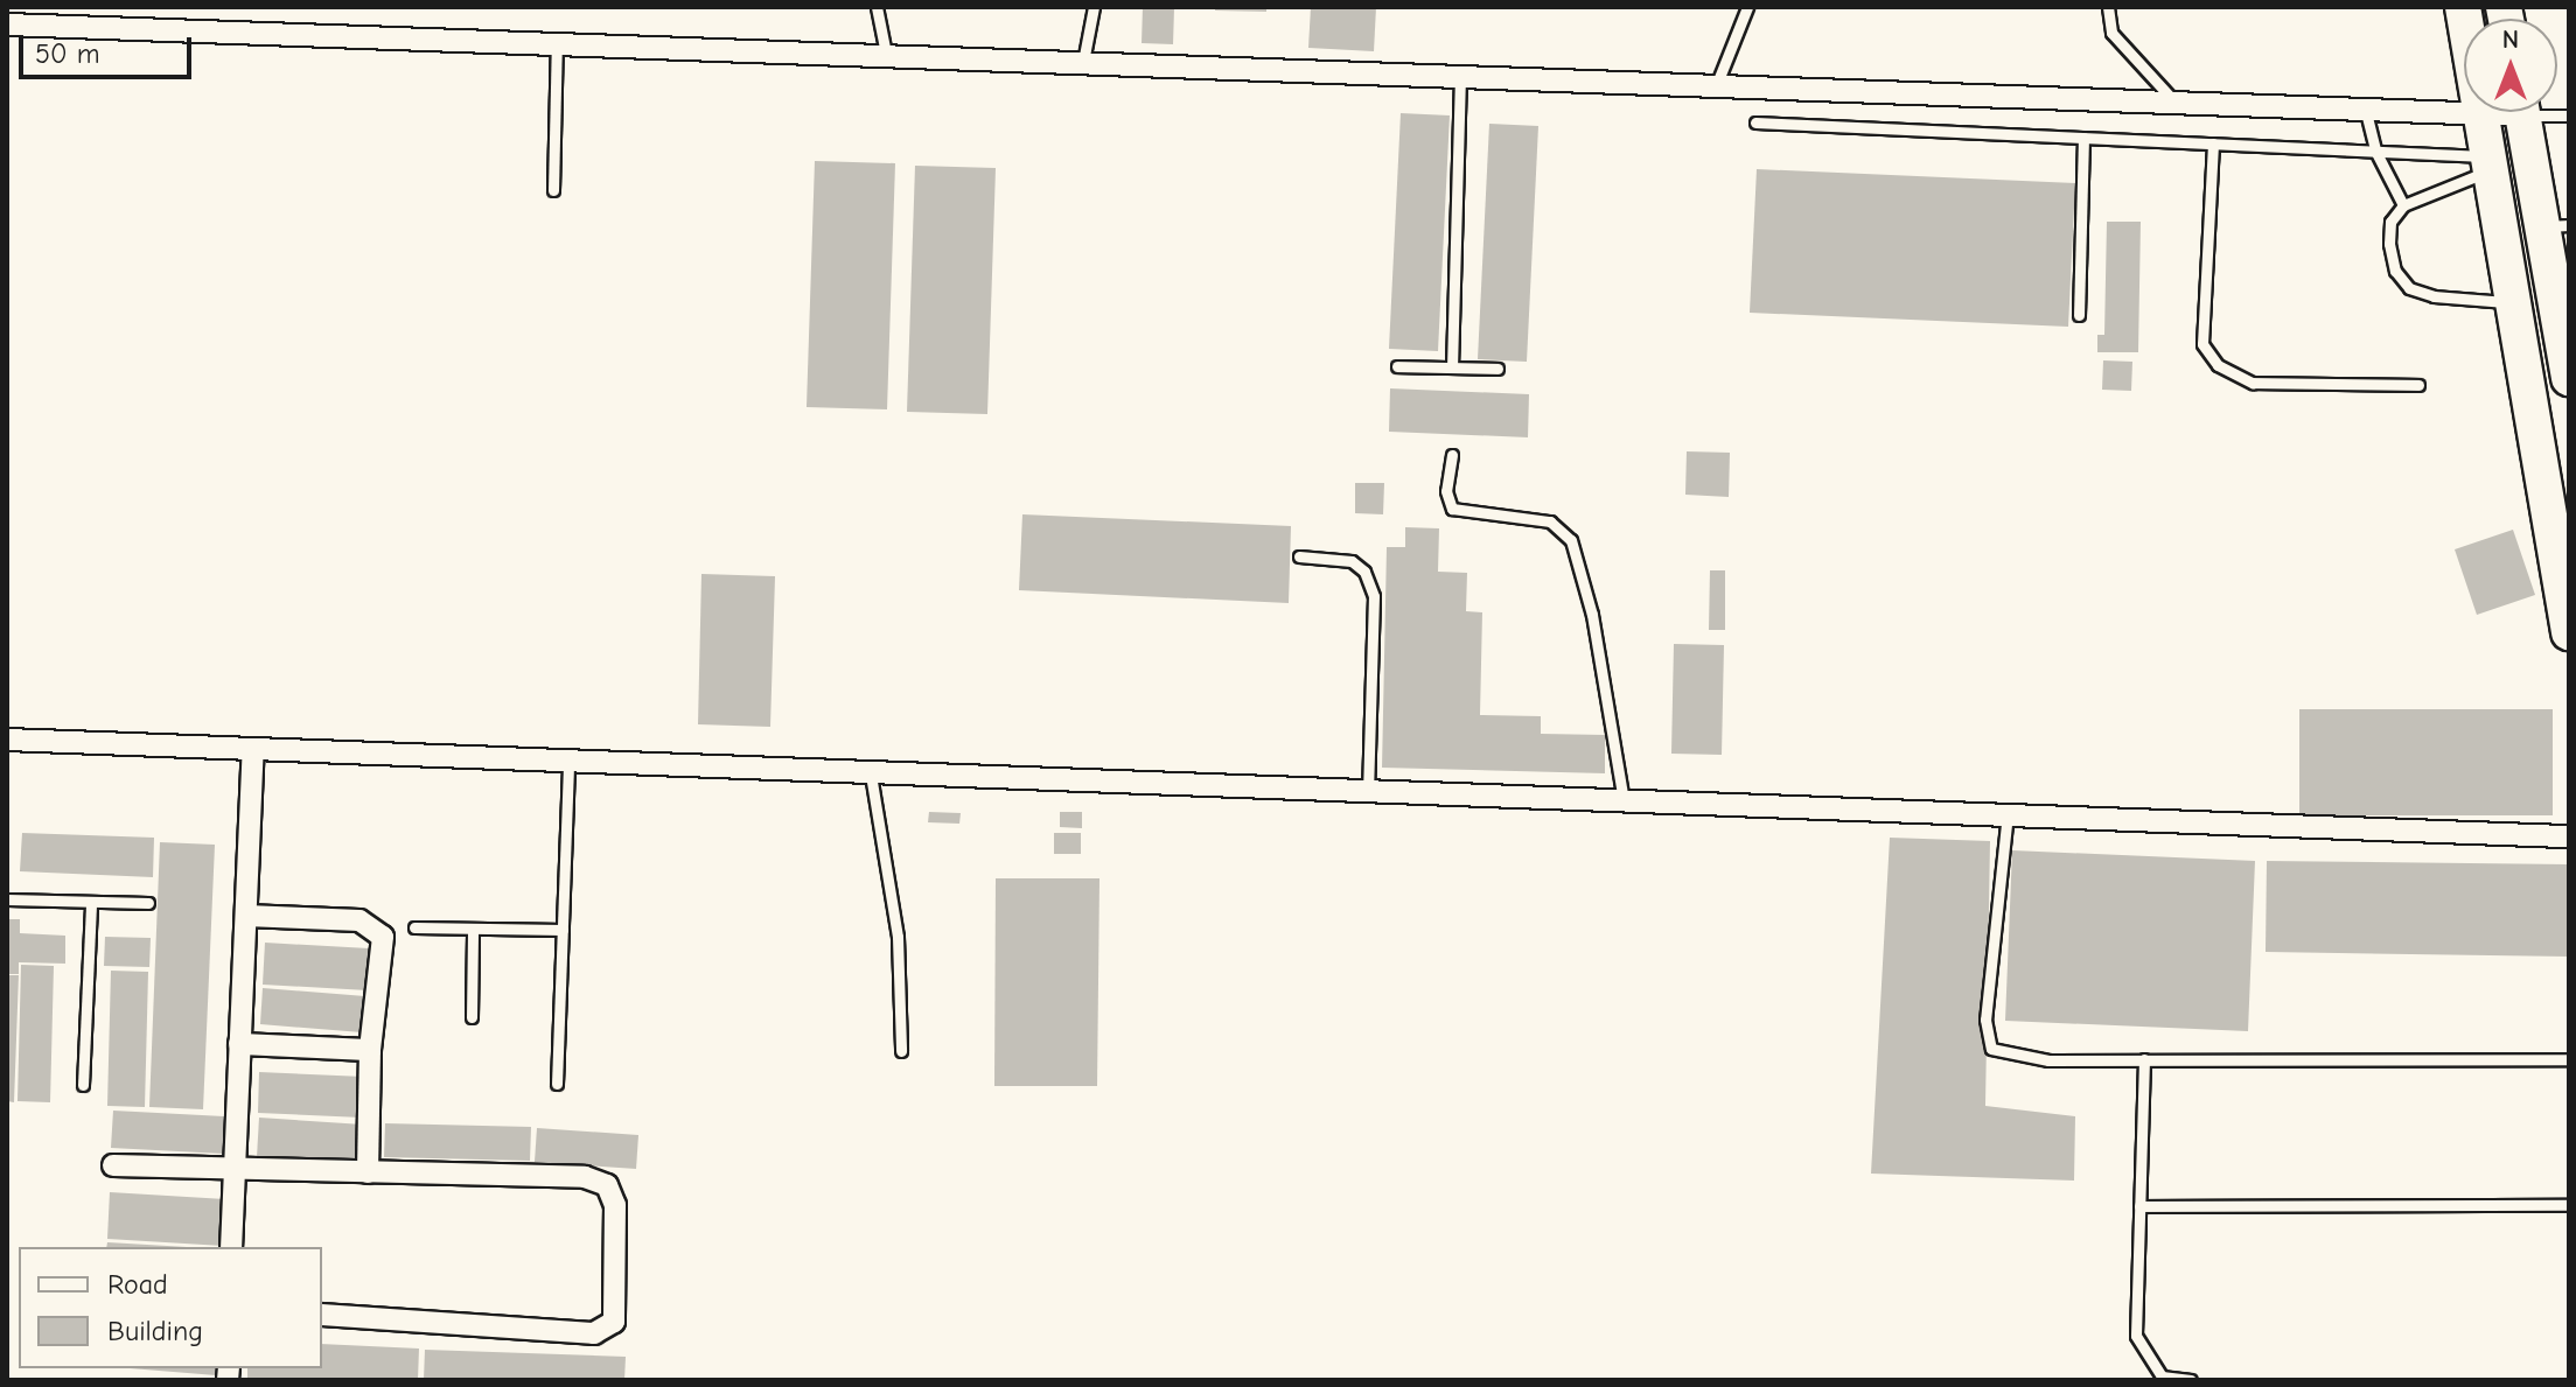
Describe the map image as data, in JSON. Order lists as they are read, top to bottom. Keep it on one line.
{"legend":["Road","Building"],"scale_bar":"50 m","north":"top"}
